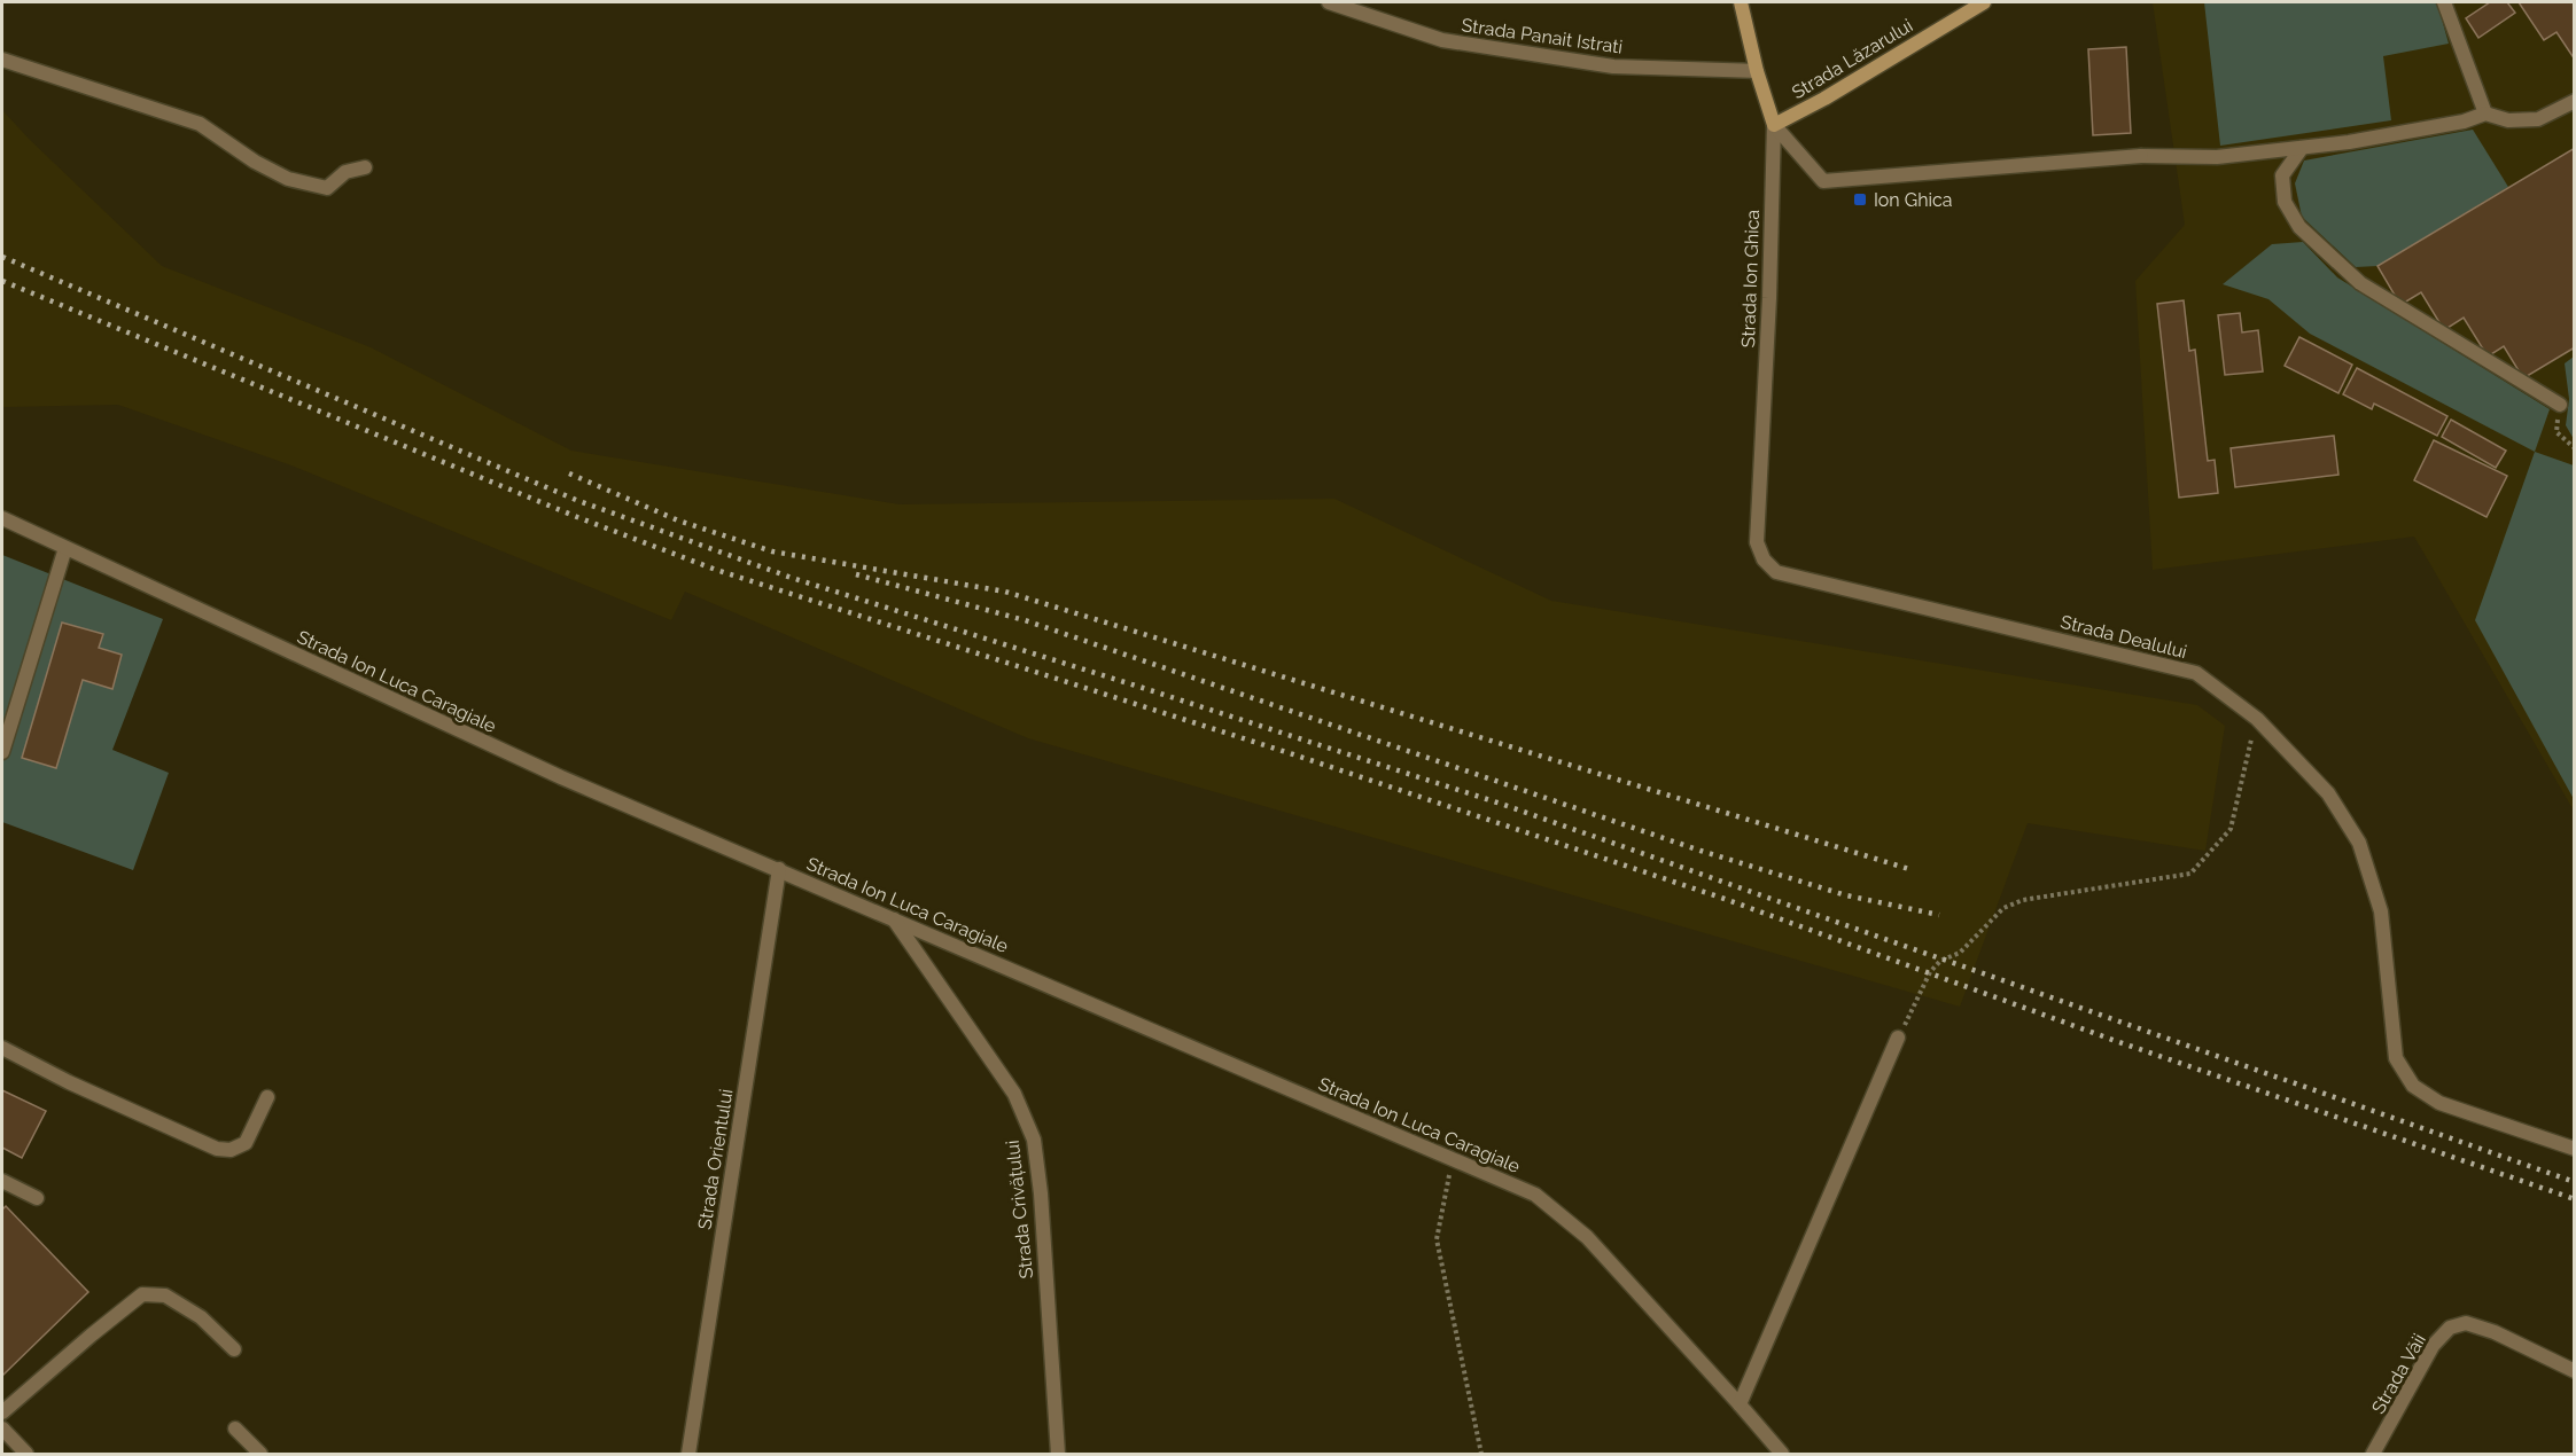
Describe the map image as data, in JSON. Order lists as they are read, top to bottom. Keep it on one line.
{"streets":{"street":["Strada Panait Istrati","Strada Lăzarului","Strada Ion Ghica","Strada Dealului","Strada Ion Luca Caragiale","Strada Orientului","Strada Crivățului","Strada Văii"]},"crossings":[["Strada Panait Istrati","Strada Ion Ghica"],["Strada Lăzarului","Strada Ion Ghica"],["Strada Ion Ghica","Strada Dealului"],["Strada Ion Luca Caragiale","Strada Orientului"],["Strada Ion Luca Caragiale","Strada Crivățului"]],"places":{"transit":["Ion Ghica"]}}
